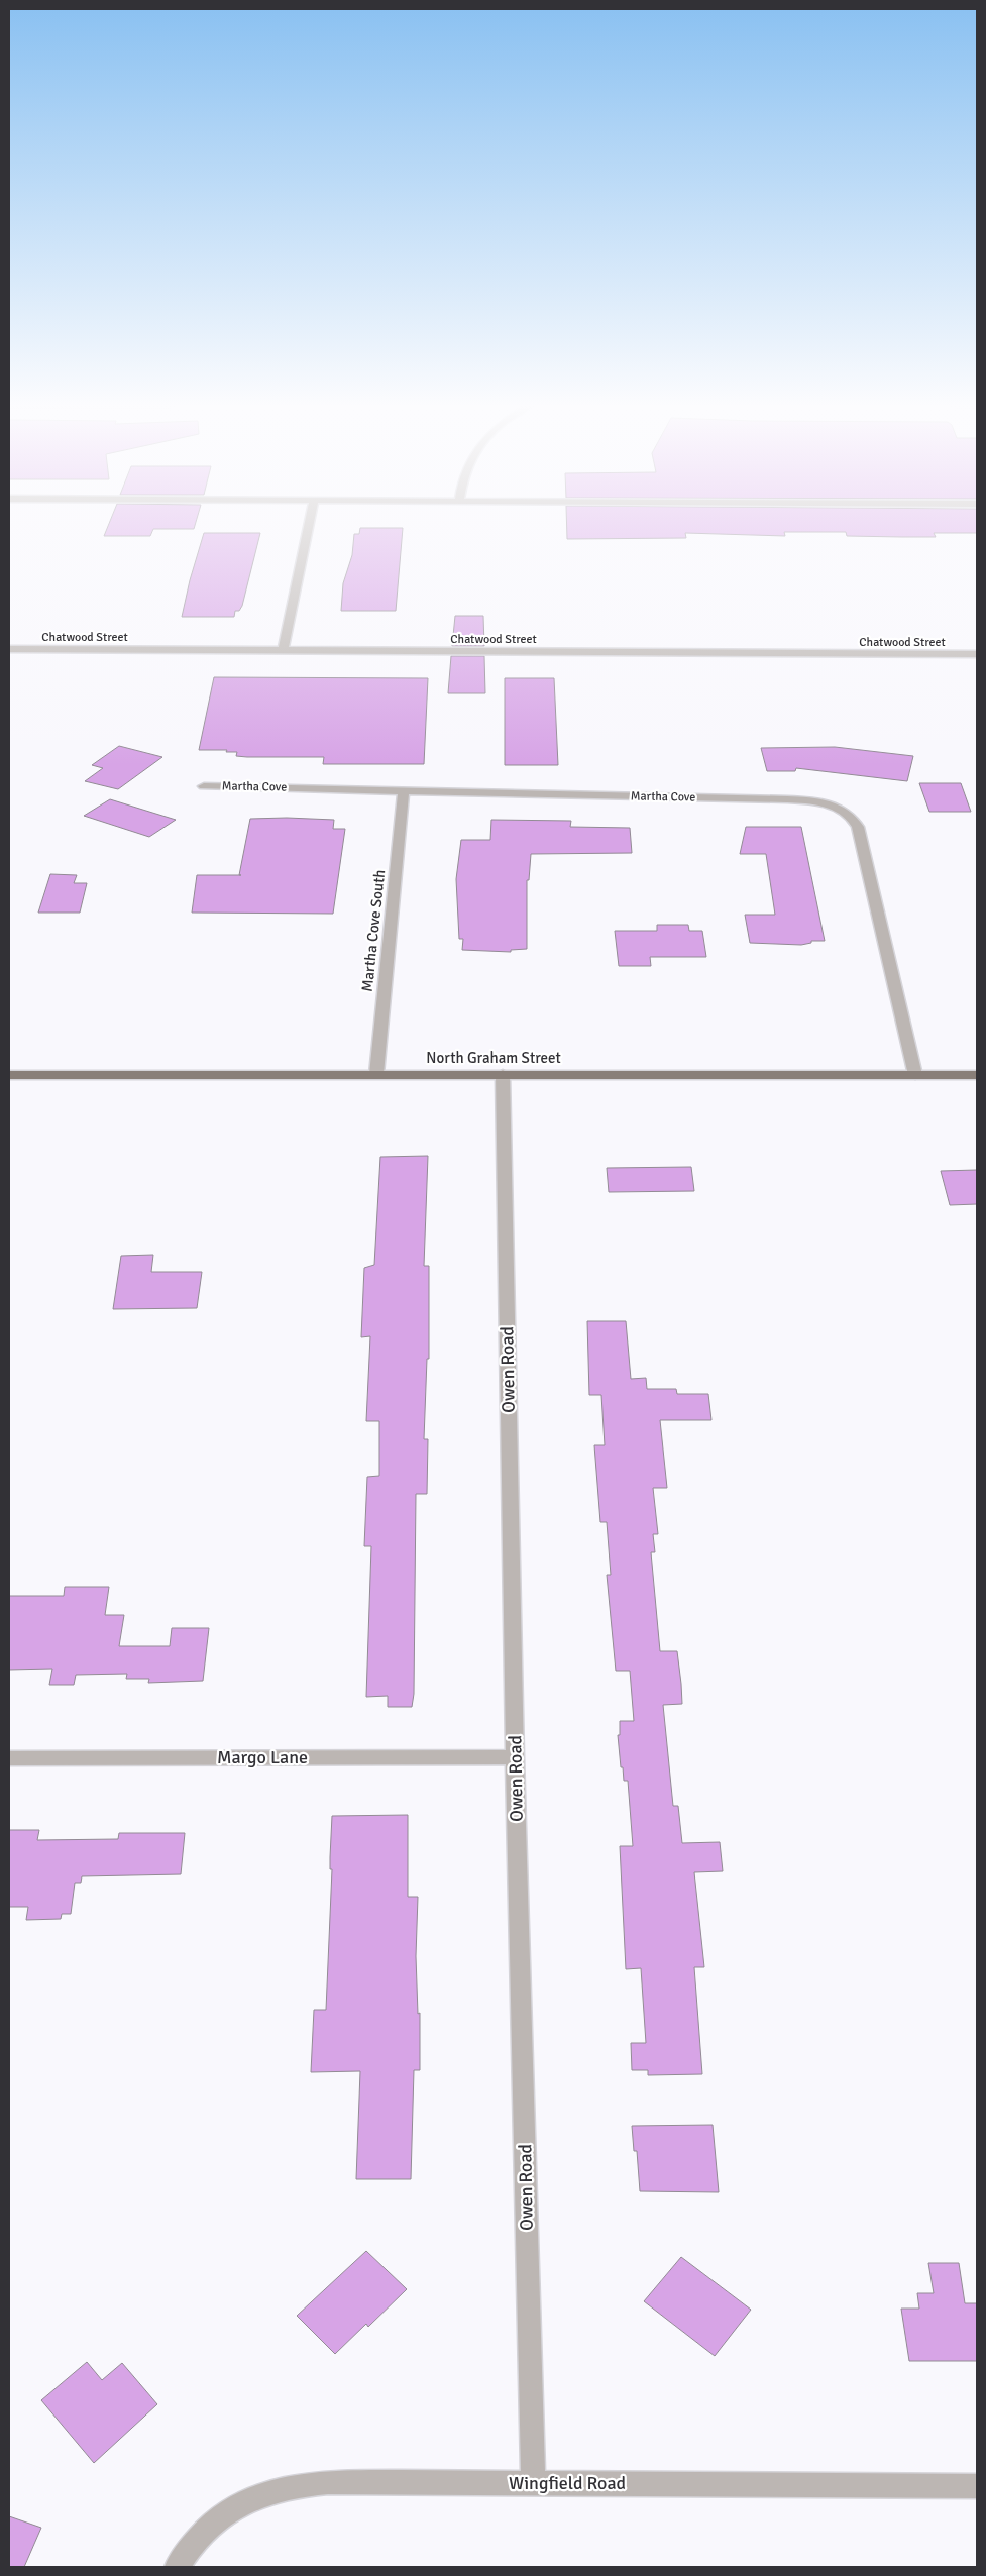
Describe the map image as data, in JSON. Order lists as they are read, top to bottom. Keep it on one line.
{"streets":{"main road":["North Graham Street"],"street":["Chatwood Street","Martha Cove","Martha Cove South","Owen Road","Margo Lane","Wingfield Road"]},"crossings":[["Martha Cove","Martha Cove South"],["Martha Cove","North Graham Street"],["Martha Cove South","North Graham Street"],["North Graham Street","Owen Road"],["Owen Road","Margo Lane"],["Owen Road","Wingfield Road"]]}
